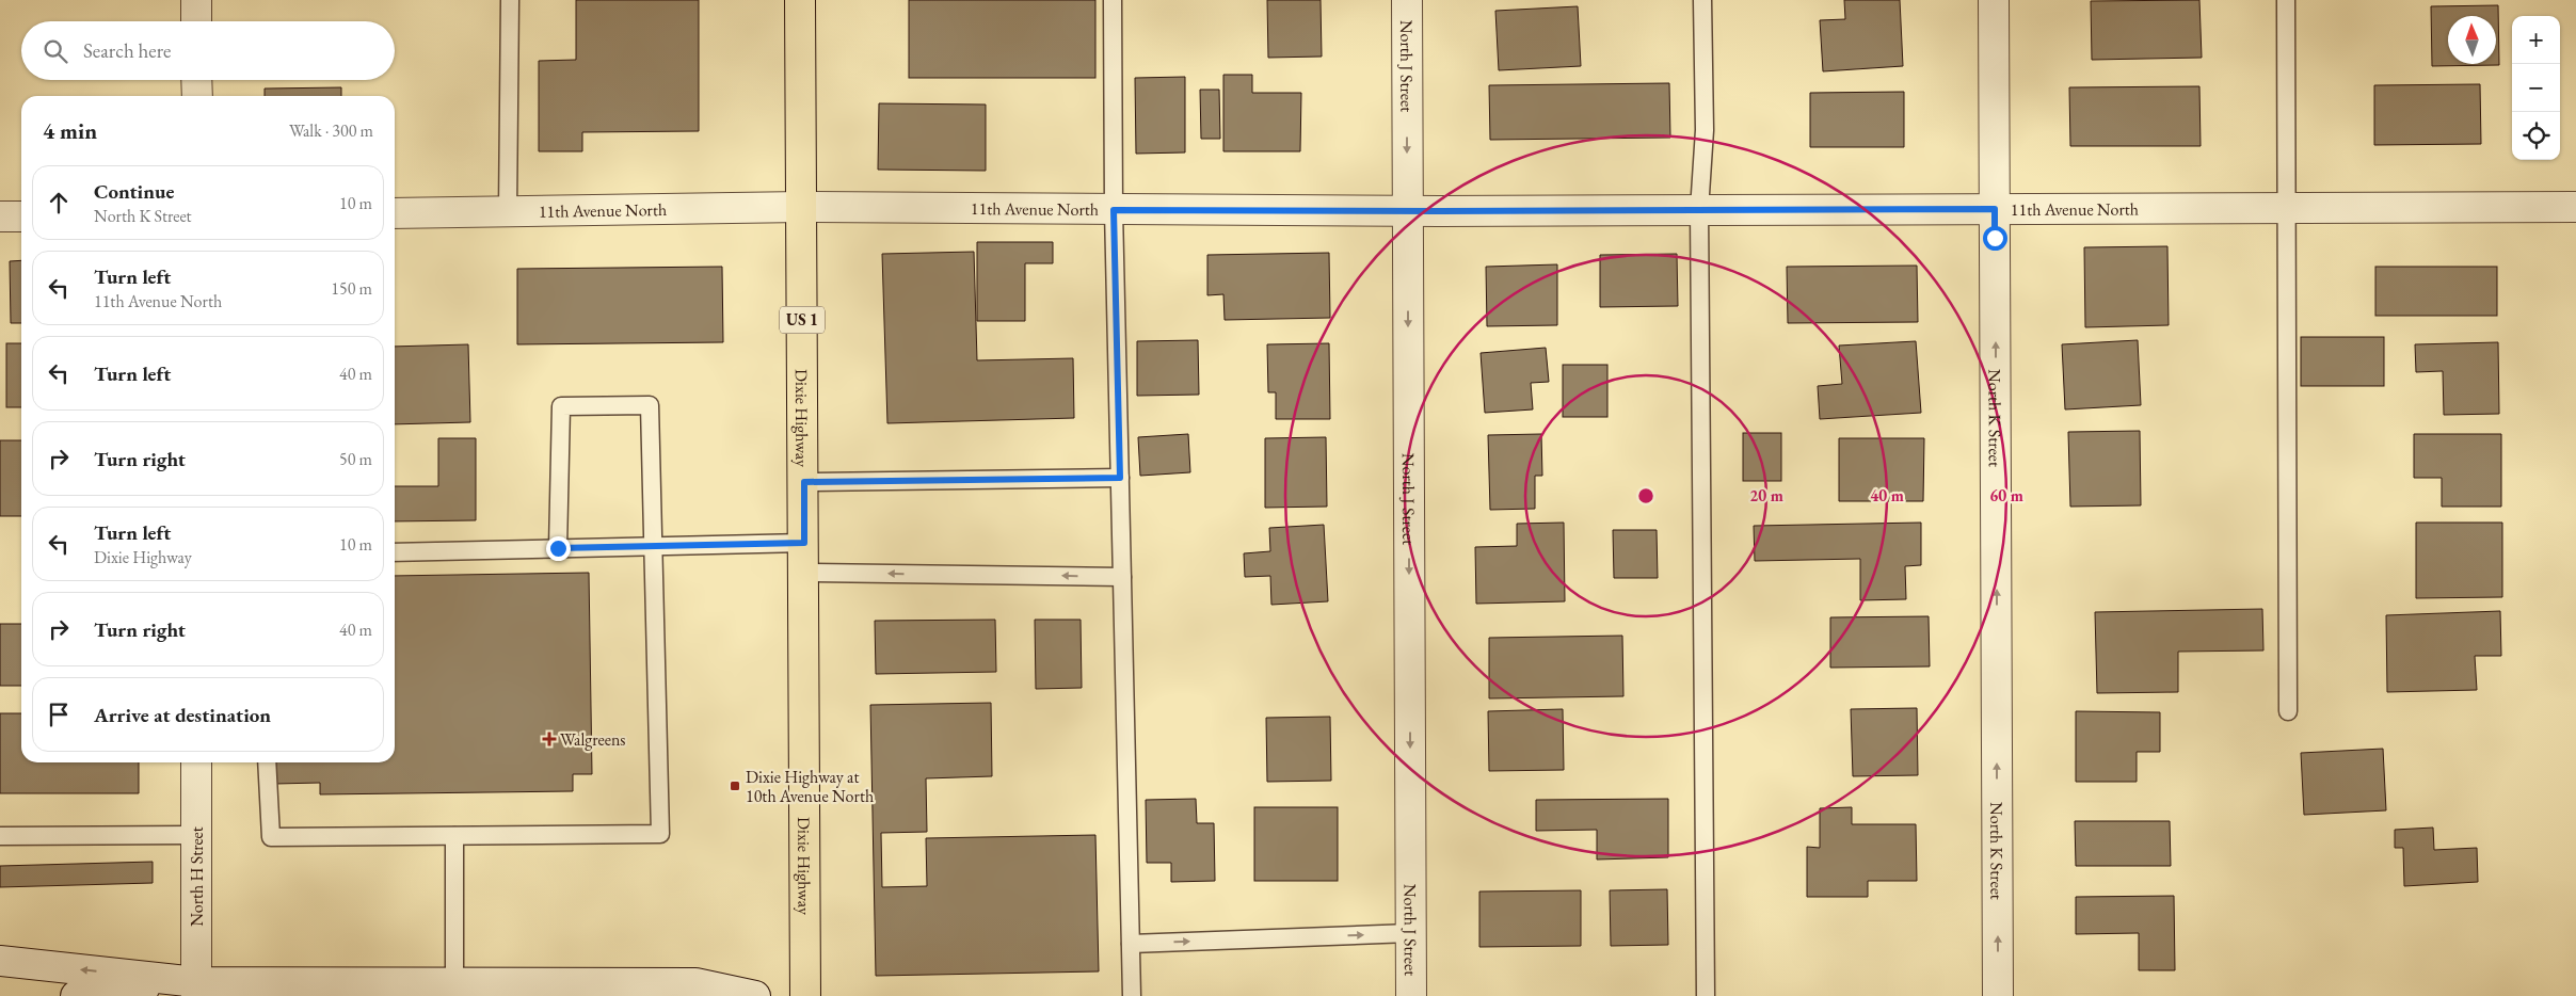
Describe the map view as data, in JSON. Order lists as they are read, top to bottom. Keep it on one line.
{"streets":{"main road":["US 1","Dixie Highway"],"street":["North J Street","11th Avenue North","North K Street","North H Street"]},"crossings":[["North J Street","11th Avenue North"],["11th Avenue North","Dixie Highway"],["11th Avenue North","North K Street"]],"one_way":["North J Street","North K Street"],"places":{"health":["Walgreens"],"transit":["Dixie Highway at 10th Avenue North"]},"north":"top","page":{"map_buttons":["+","−"],"search":"Search here","heading":["4 min","Walk · 300 m"],"list":[["Continue","North K Street","10 m"],["Turn left","11th Avenue North","150 m"],["Turn left","40 m"],["Turn right","50 m"],["Turn left","Dixie Highway","10 m"],["Turn right","40 m"],"Arrive at destination"]},"rings":["20 m","40 m","60 m"]}
